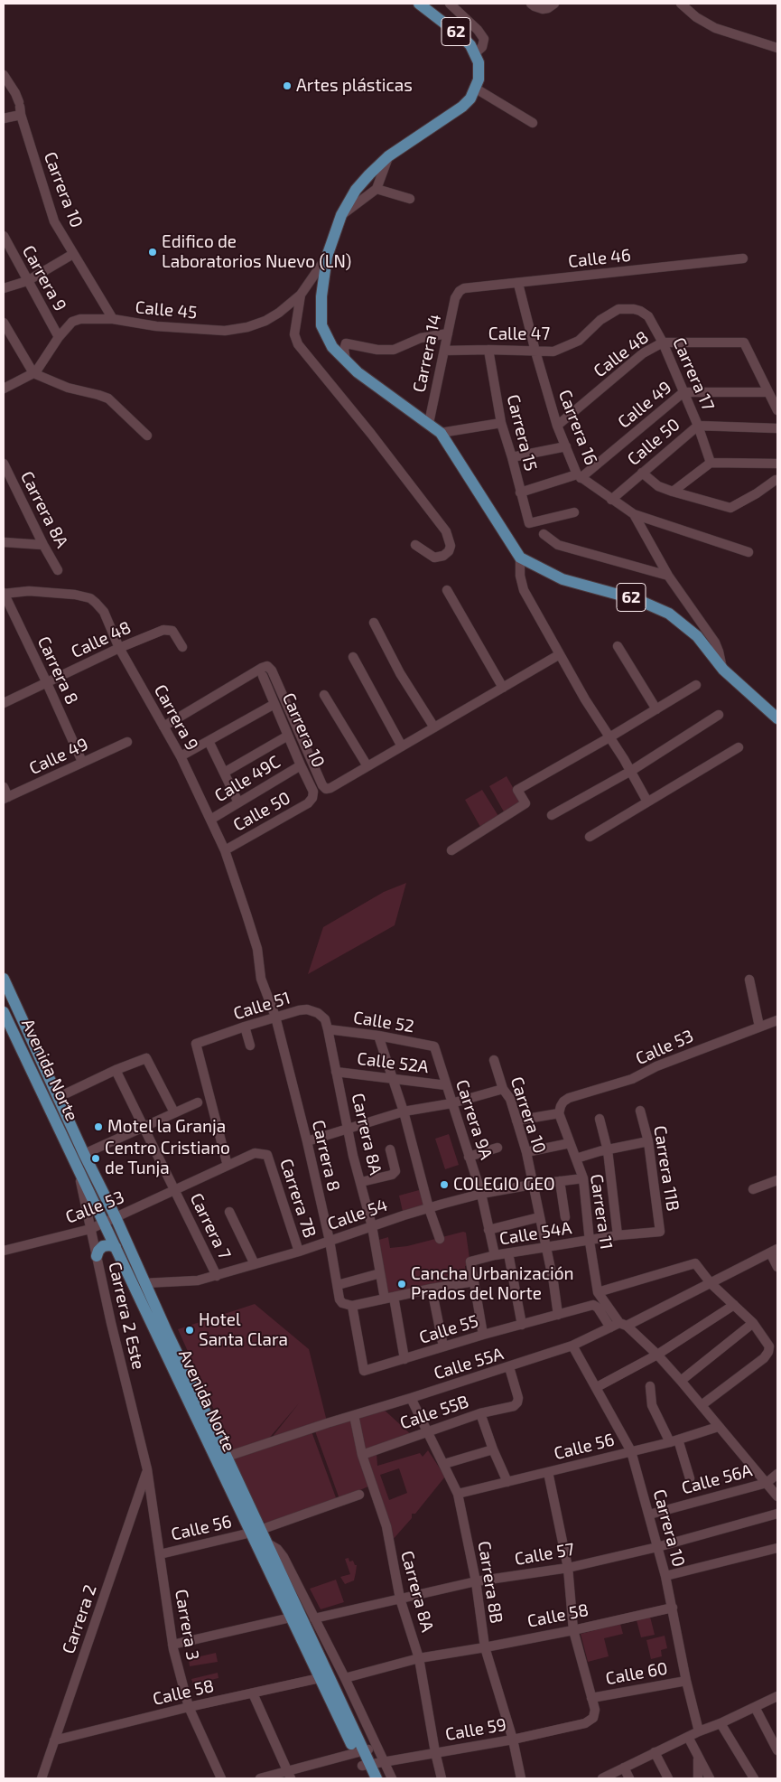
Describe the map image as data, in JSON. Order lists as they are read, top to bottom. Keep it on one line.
{"streets":{"main road":["62","Avenida Norte"],"street":["Carrera 10","Calle 46","Carrera 9","Calle 45","Calle 47","Carrera 14","Calle 48","Carrera 17","Calle 49","Carrera 16","Carrera 15","Calle 50","Carrera 8A","Carrera 8","Calle 49C","Calle 51","Calle 52","Calle 53","Calle 52A","Carrera 9A","Carrera 11B","Carrera 7B","Carrera 11","Calle 54","Carrera 7","Calle 54A","Carrera 2 Este","Calle 55","Calle 55A","Calle 55B","Calle 56","Calle 56A","Calle 57","Carrera 8B","Calle 58","Carrera 2","Carrera 3","Calle 60","Calle 59"]},"crossings":[["62","Carrera 16"],["Carrera 10","Calle 45"],["Carrera 10","Calle 50"],["Carrera 10","Calle 49C"],["Carrera 10","Calle 54"],["Carrera 10","Calle 54A"],["Carrera 10","Calle 55"],["Carrera 10","Calle 55A"],["Carrera 10","Calle 56"],["Carrera 10","Calle 56A"],["Carrera 10","Calle 57"],["Carrera 10","Calle 58"],["Carrera 10","Calle 60"],["Calle 46","Carrera 14"],["Calle 46","Carrera 16"],["Carrera 9","Calle 45"],["Carrera 9","Calle 48"],["Carrera 9","Calle 50"],["Carrera 9","Carrera 8"],["Carrera 9","Calle 49C"],["Calle 47","Carrera 14"],["Calle 47","Carrera 17"],["Calle 47","Carrera 16"],["Calle 47","Carrera 15"],["Calle 48","Carrera 17"],["Calle 48","Calle 49"],["Calle 48","Carrera 16"],["Calle 48","Carrera 8"],["Carrera 17","Calle 49"],["Carrera 17","Calle 50"],["Calle 49","Carrera 16"],["Calle 49","Carrera 15"],["Calle 49","Carrera 8"],["Carrera 16","Calle 50"],["Calle 50","Carrera 8"],["Carrera 8A","Calle 51"],["Carrera 8A","Calle 52"],["Carrera 8A","Calle 52A"],["Carrera 8A","Calle 54"],["Carrera 8A","Calle 55A"],["Carrera 8A","Calle 55B"],["Carrera 8A","Calle 57"],["Carrera 8A","Calle 58"],["Carrera 8A","Calle 59"],["Carrera 8","Calle 51"],["Carrera 8","Calle 54"],["Carrera 8","Calle 55"],["Calle 51","Calle 52"],["Calle 51","Calle 53"],["Calle 52","Carrera 9A"],["Calle 53","Avenida Norte"],["Calle 53","Carrera 7B"],["Calle 53","Carrera 11"],["Calle 53","Carrera 7"],["Calle 53","Carrera 2 Este"],["Calle 52A","Carrera 9A"],["Avenida Norte","Calle 54"],["Avenida Norte","Carrera 2 Este"],["Avenida Norte","Calle 55A"],["Avenida Norte","Calle 56"],["Avenida Norte","Calle 57"],["Avenida Norte","Calle 58"],["Avenida Norte","Calle 59"],["Carrera 9A","Calle 54"],["Carrera 9A","Calle 54A"],["Carrera 11B","Calle 54A"],["Carrera 7B","Calle 54"],["Carrera 11","Calle 54"],["Carrera 11","Calle 54A"],["Carrera 11","Calle 55A"],["Carrera 11","Calle 56"],["Carrera 11","Calle 56A"],["Calle 54","Carrera 7"],["Carrera 2 Este","Carrera 2"],["Carrera 2 Este","Carrera 3"],["Calle 55","Calle 55A"],["Calle 55A","Calle 55B"],["Calle 55A","Carrera 8B"],["Calle 55B","Carrera 8B"],["Calle 56","Carrera 8B"],["Calle 56","Carrera 3"],["Calle 57","Carrera 8B"],["Carrera 8B","Calle 58"],["Carrera 8B","Calle 59"],["Calle 58","Carrera 2"],["Calle 58","Carrera 3"],["Carrera 2","Carrera 3"],["Calle 60","Calle 59"]],"places":["Artes plásticas","Edifico de Laboratorios Nuevo (LN)","Motel la Granja","Centro Cristiano de Tunja","COLEGIO GEO","Cancha Urbanización Prados del Norte","Hotel Santa Clara"]}
